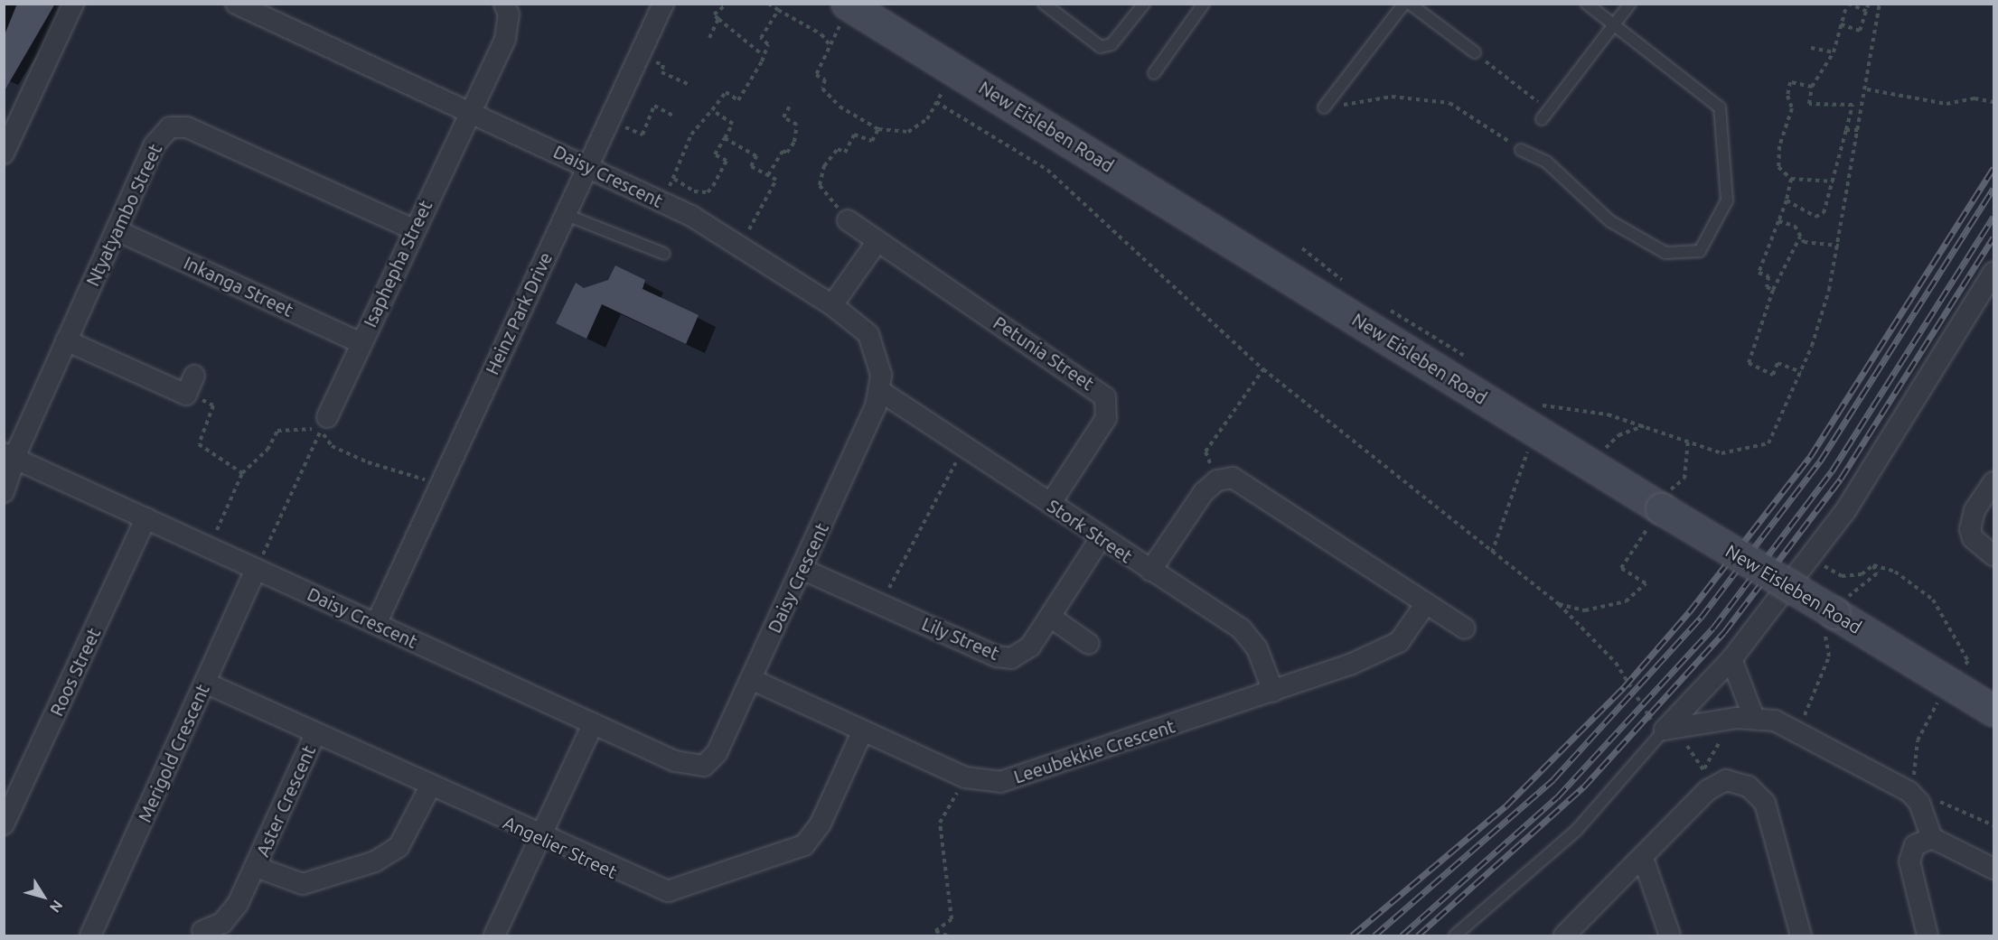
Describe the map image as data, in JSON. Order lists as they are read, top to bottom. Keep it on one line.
{"streets":{"main road":["New Eisleben Road"],"street":["Daisy Crescent","Ntyatyambo Street","Isaphepha Street","Inkanga Street","Heinz Park Drive","Petunia Street","Stork Street","Lily Street","Roos Street","Leeubekkie Crescent","Merigold Crescent","Aster Crescent","Angelier Street"]},"crossings":[["Daisy Crescent","Ntyatyambo Street"],["Daisy Crescent","Isaphepha Street"],["Daisy Crescent","Heinz Park Drive"],["Daisy Crescent","Stork Street"],["Daisy Crescent","Lily Street"],["Daisy Crescent","Roos Street"],["Daisy Crescent","Leeubekkie Crescent"],["Daisy Crescent","Merigold Crescent"],["Ntyatyambo Street","Isaphepha Street"],["Ntyatyambo Street","Inkanga Street"],["Isaphepha Street","Inkanga Street"],["Petunia Street","Stork Street"],["Stork Street","Lily Street"],["Stork Street","Leeubekkie Crescent"],["Leeubekkie Crescent","Angelier Street"],["Merigold Crescent","Angelier Street"],["Aster Crescent","Angelier Street"]],"north":"bottom right"}
